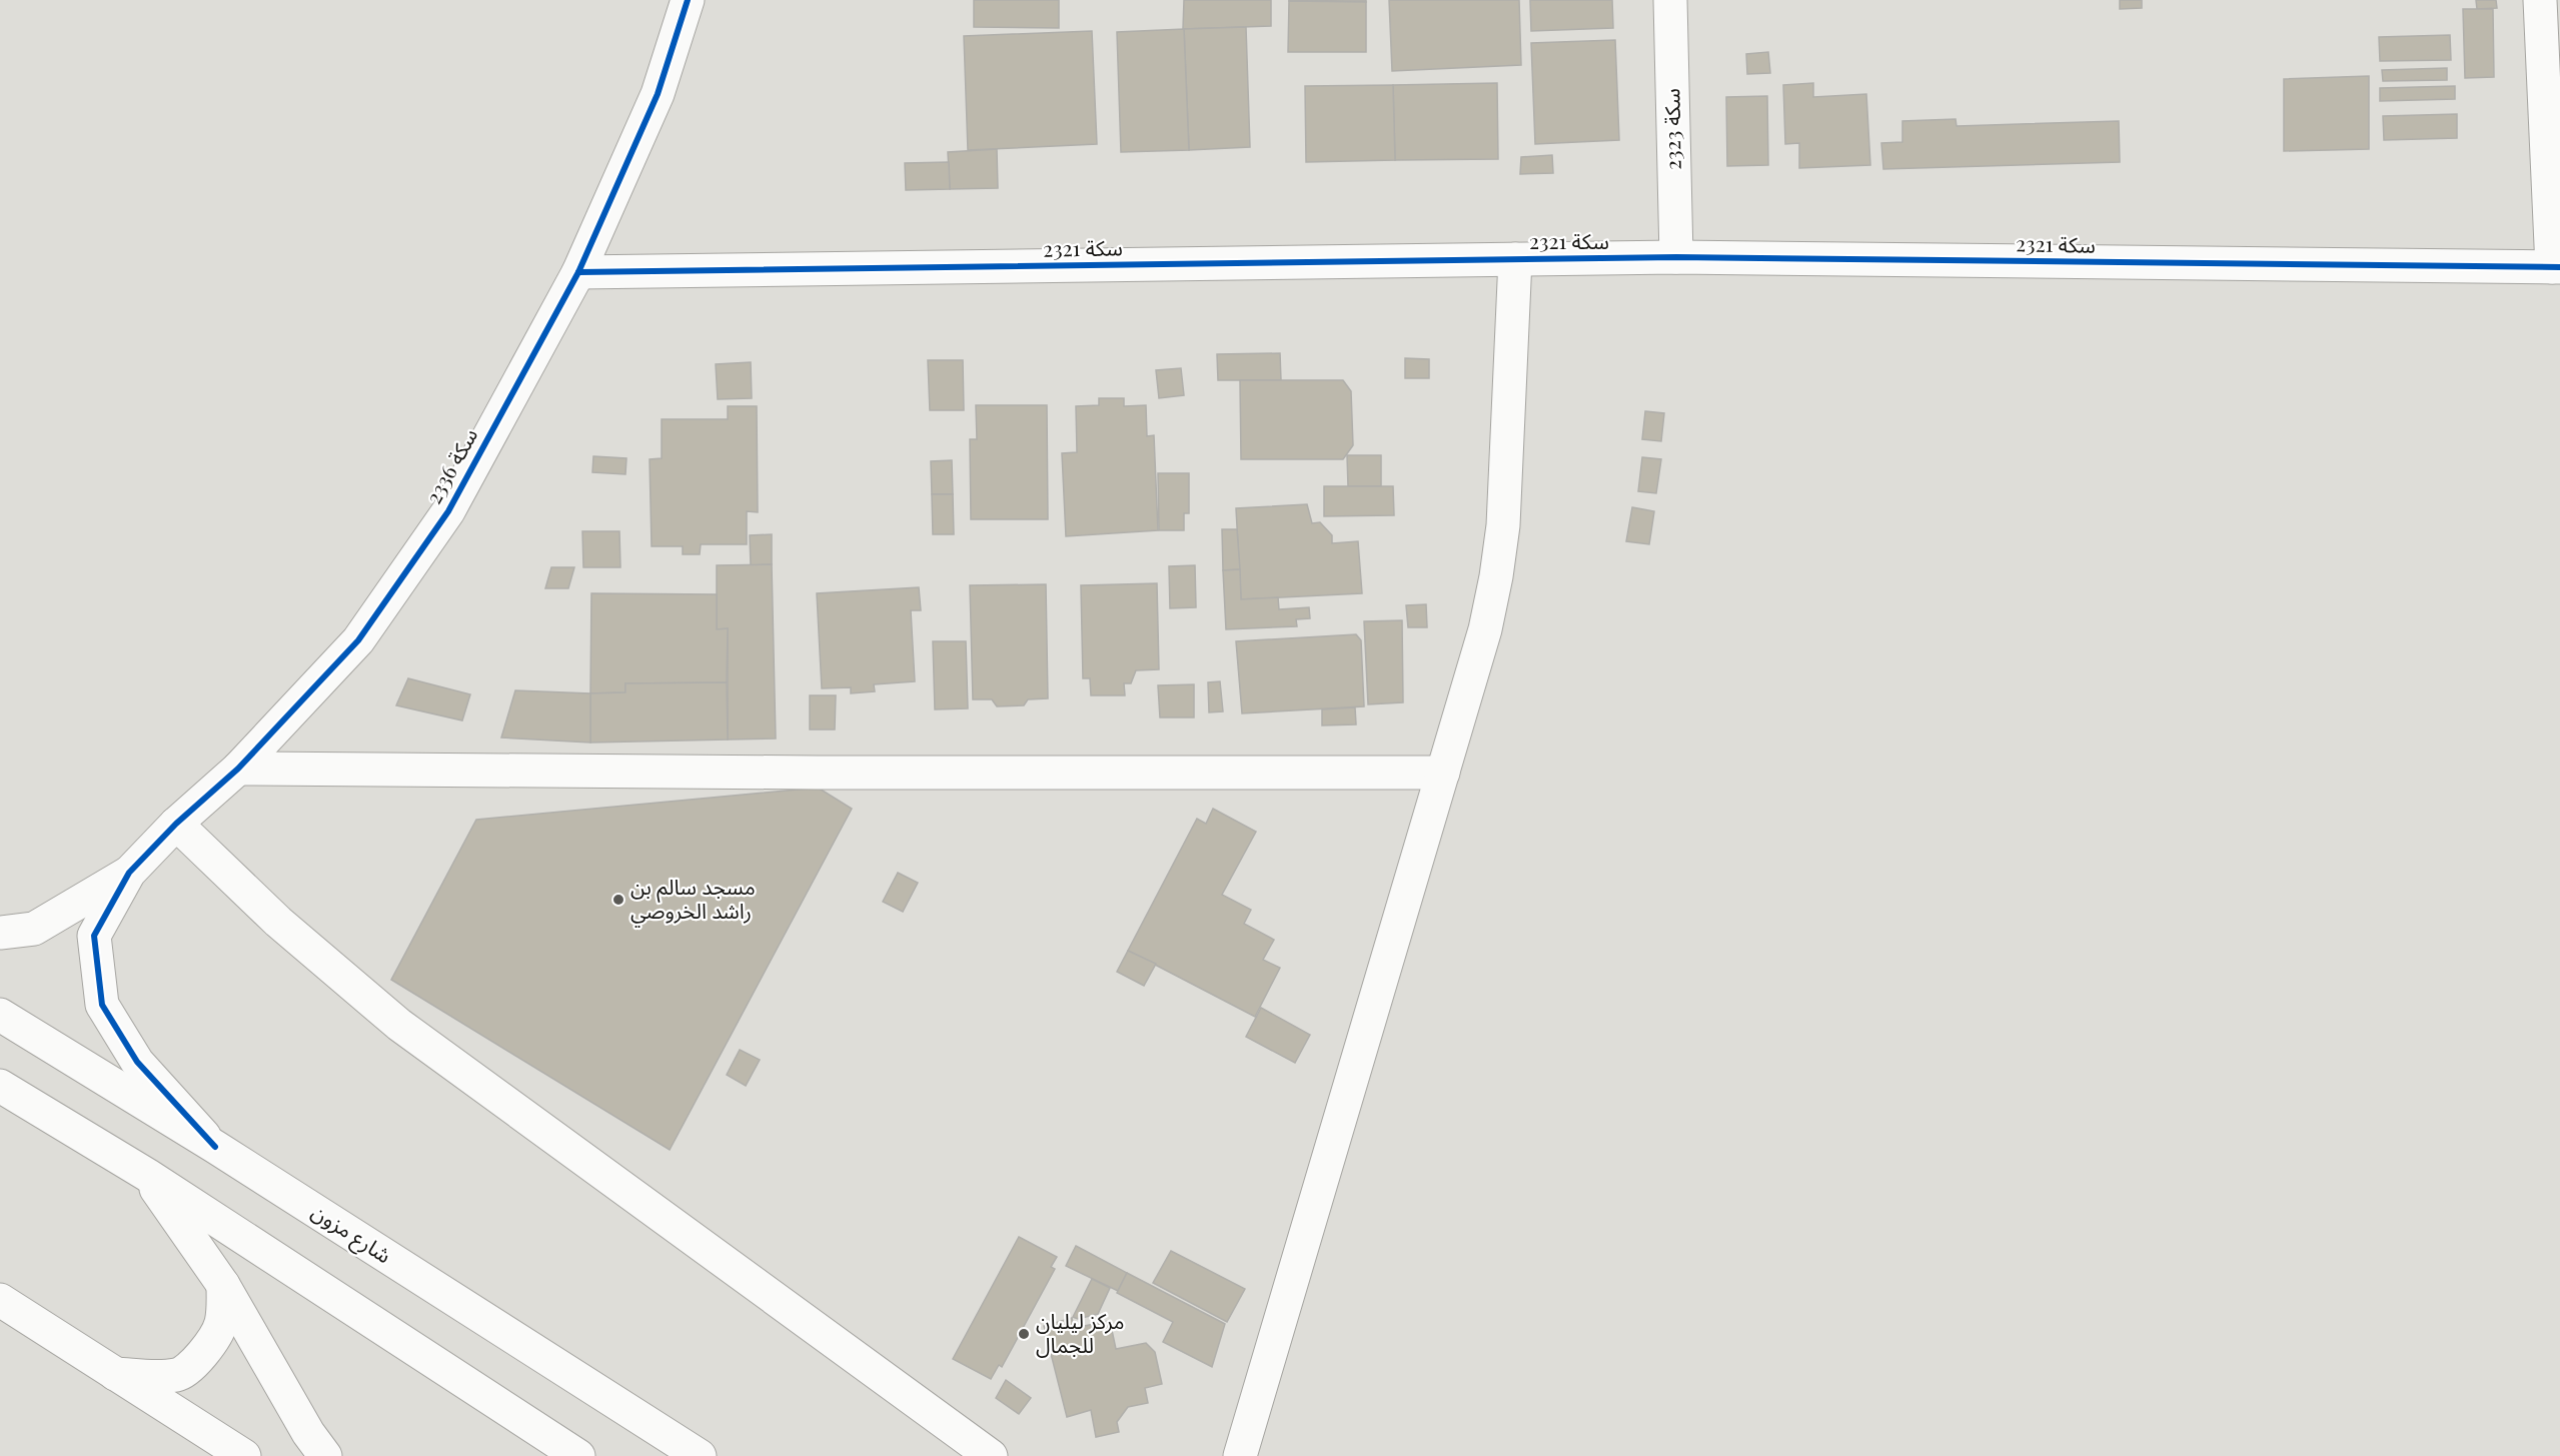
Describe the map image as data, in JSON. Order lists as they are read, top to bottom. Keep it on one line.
{"streets":{"street":["سكة 2323","سكة 2321","سكة 2336","شارع مزون"]},"crossings":[["سكة 2323","سكة 2321"],["سكة 2321","سكة 2336"]],"places":["مسجد سالم بن راشد الخروصي","مركز ليليان للجمال"]}
